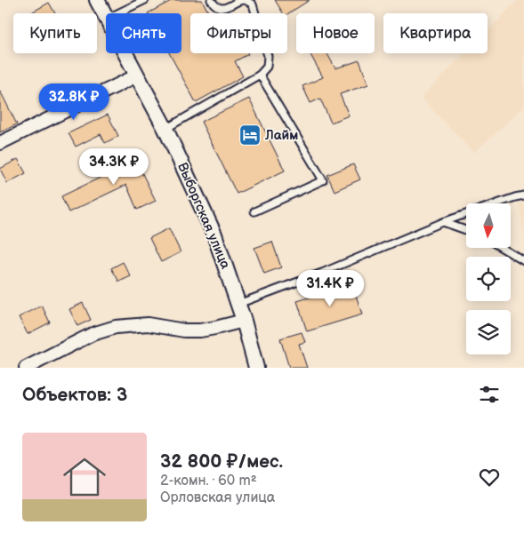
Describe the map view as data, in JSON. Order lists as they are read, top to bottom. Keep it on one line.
{"streets":{"street":["Выборгская улица"]},"places":{"hotel":["Лайм"]},"north":"bottom","page":{"chip":["Купить","Снять","Фильтры","Новое","Квартира"],"price":["32.8K ₽","34.3K ₽","31.4K ₽"],"heading":"Объектов: 3","list":[{"name":"32 800 ₽/мес.","note":"2-комн. · 60 m² · Орловская улица"}]}}
